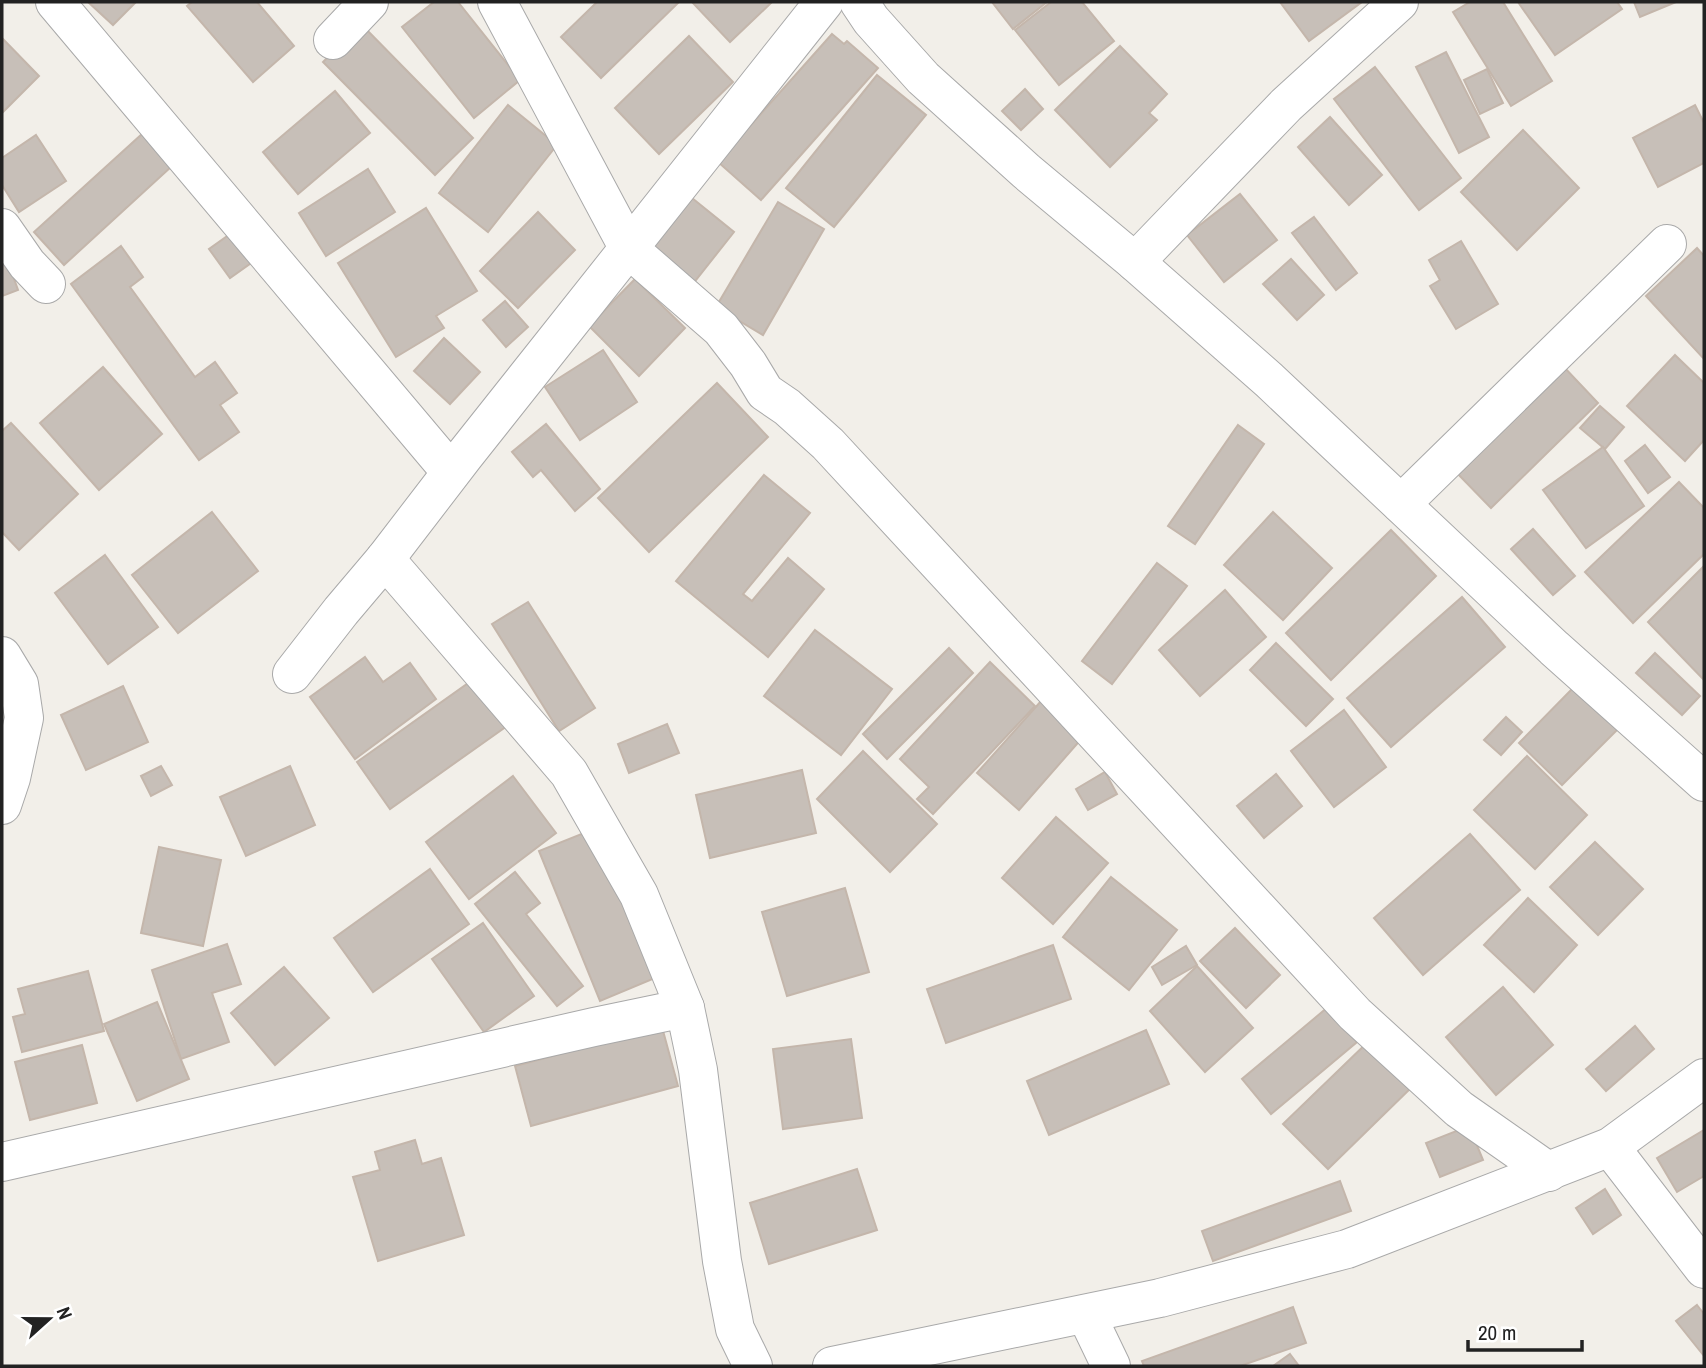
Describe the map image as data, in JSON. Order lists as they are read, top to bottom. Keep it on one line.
{"scale_bar":"20 m","north":"right"}
